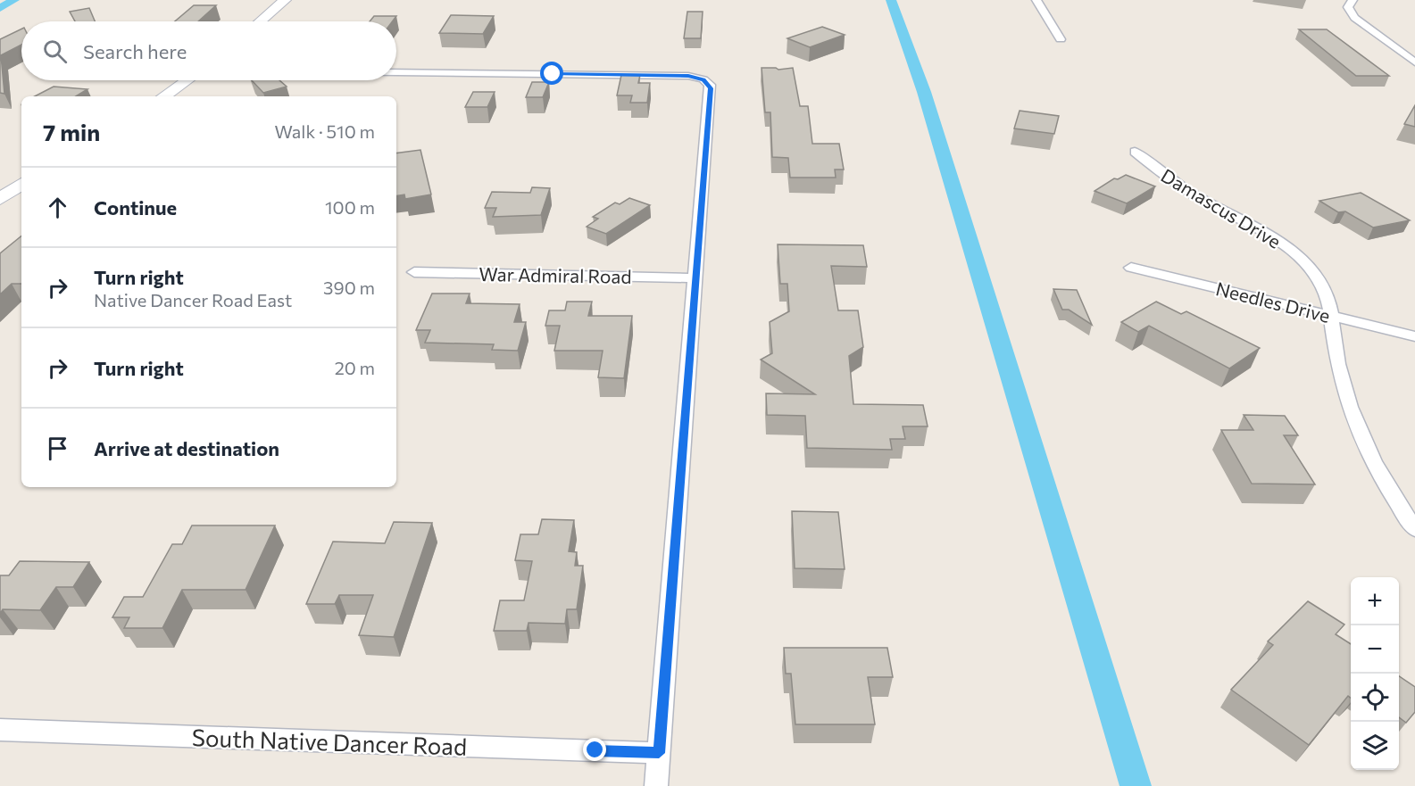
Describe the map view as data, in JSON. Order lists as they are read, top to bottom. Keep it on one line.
{"streets":{"street":["Damascus Drive","War Admiral Road","Needles Drive","South Native Dancer Road"]},"crossings":[["Damascus Drive","Needles Drive"]],"page":{"search":"Search here","heading":["7 min","Walk · 510 m"],"list":[["Continue","100 m"],["Turn right","Native Dancer Road East","390 m"],["Turn right","20 m"],"Arrive at destination"],"map_buttons":["+","−"]}}
